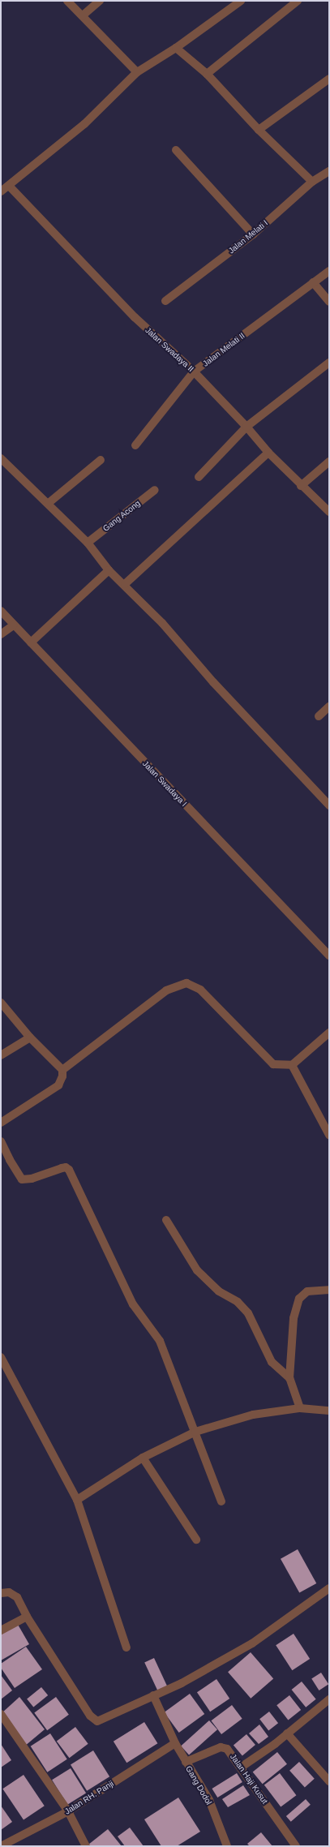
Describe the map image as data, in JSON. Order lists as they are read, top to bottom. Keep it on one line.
{"streets":{"street":["Jalan Melati I","Jalan Swadaya II","Jalan Melati II","Gang Acong","Jalan Swadaya I","Jalan Haji Kusut","Gang Dodol","Jalan RH. Panji"]},"crossings":[["Jalan Swadaya II","Jalan Melati II"],["Jalan Haji Kusut","Gang Dodol"],["Gang Dodol","Jalan RH. Panji"]]}
